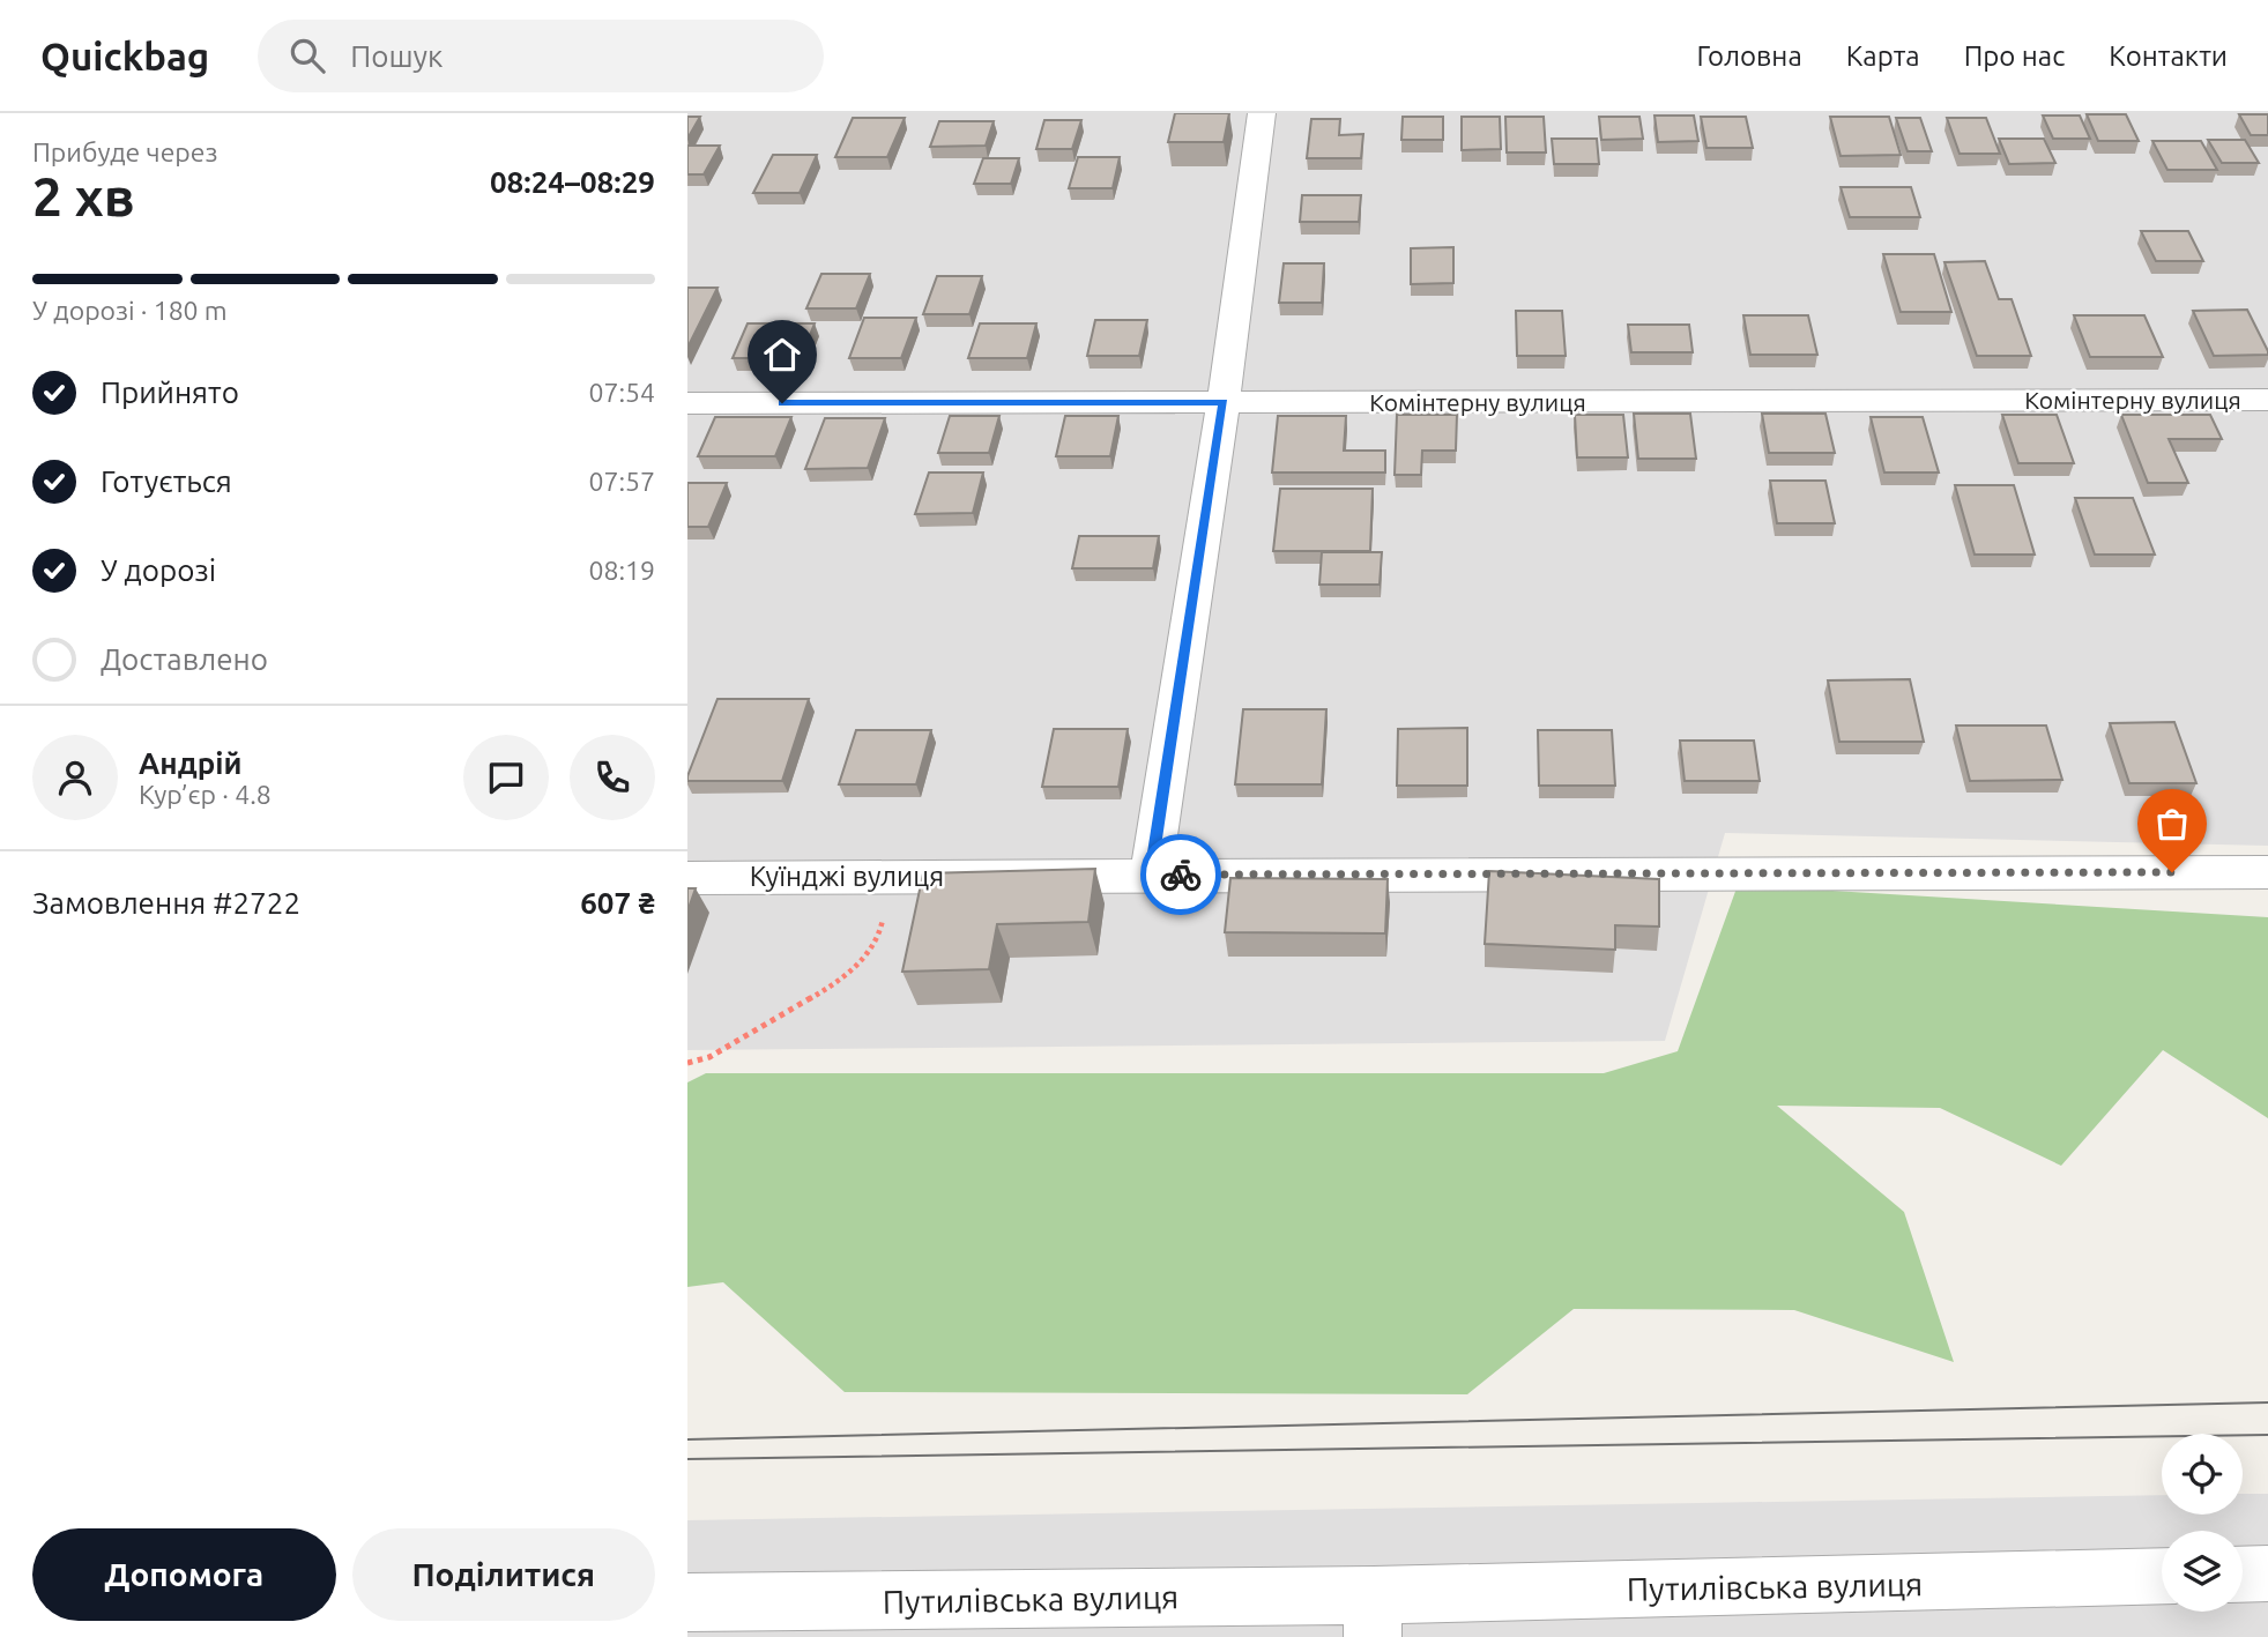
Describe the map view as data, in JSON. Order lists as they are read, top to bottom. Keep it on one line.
{"streets":{"street":["Комінтерну вулиця","Куїнджі вулиця","Путилівська вулиця"]},"page":{"header":"Quickbag","search":"Пошук","nav":["Головна","Карта","Про нас","Контакти"],"heading":["2 хв","Прибуде через","08:24–08:29"],"panel":["Андрій","Кур’єр · 4.8","Замовлення #2722","607 ₴"],"bar":"У дорозі · 180 m","list":[["Прийнято","07:54"],["Готується","07:57"],["У дорозі","08:19"],"Доставлено"],"buttons":["Допомога","Поділитися"]}}
